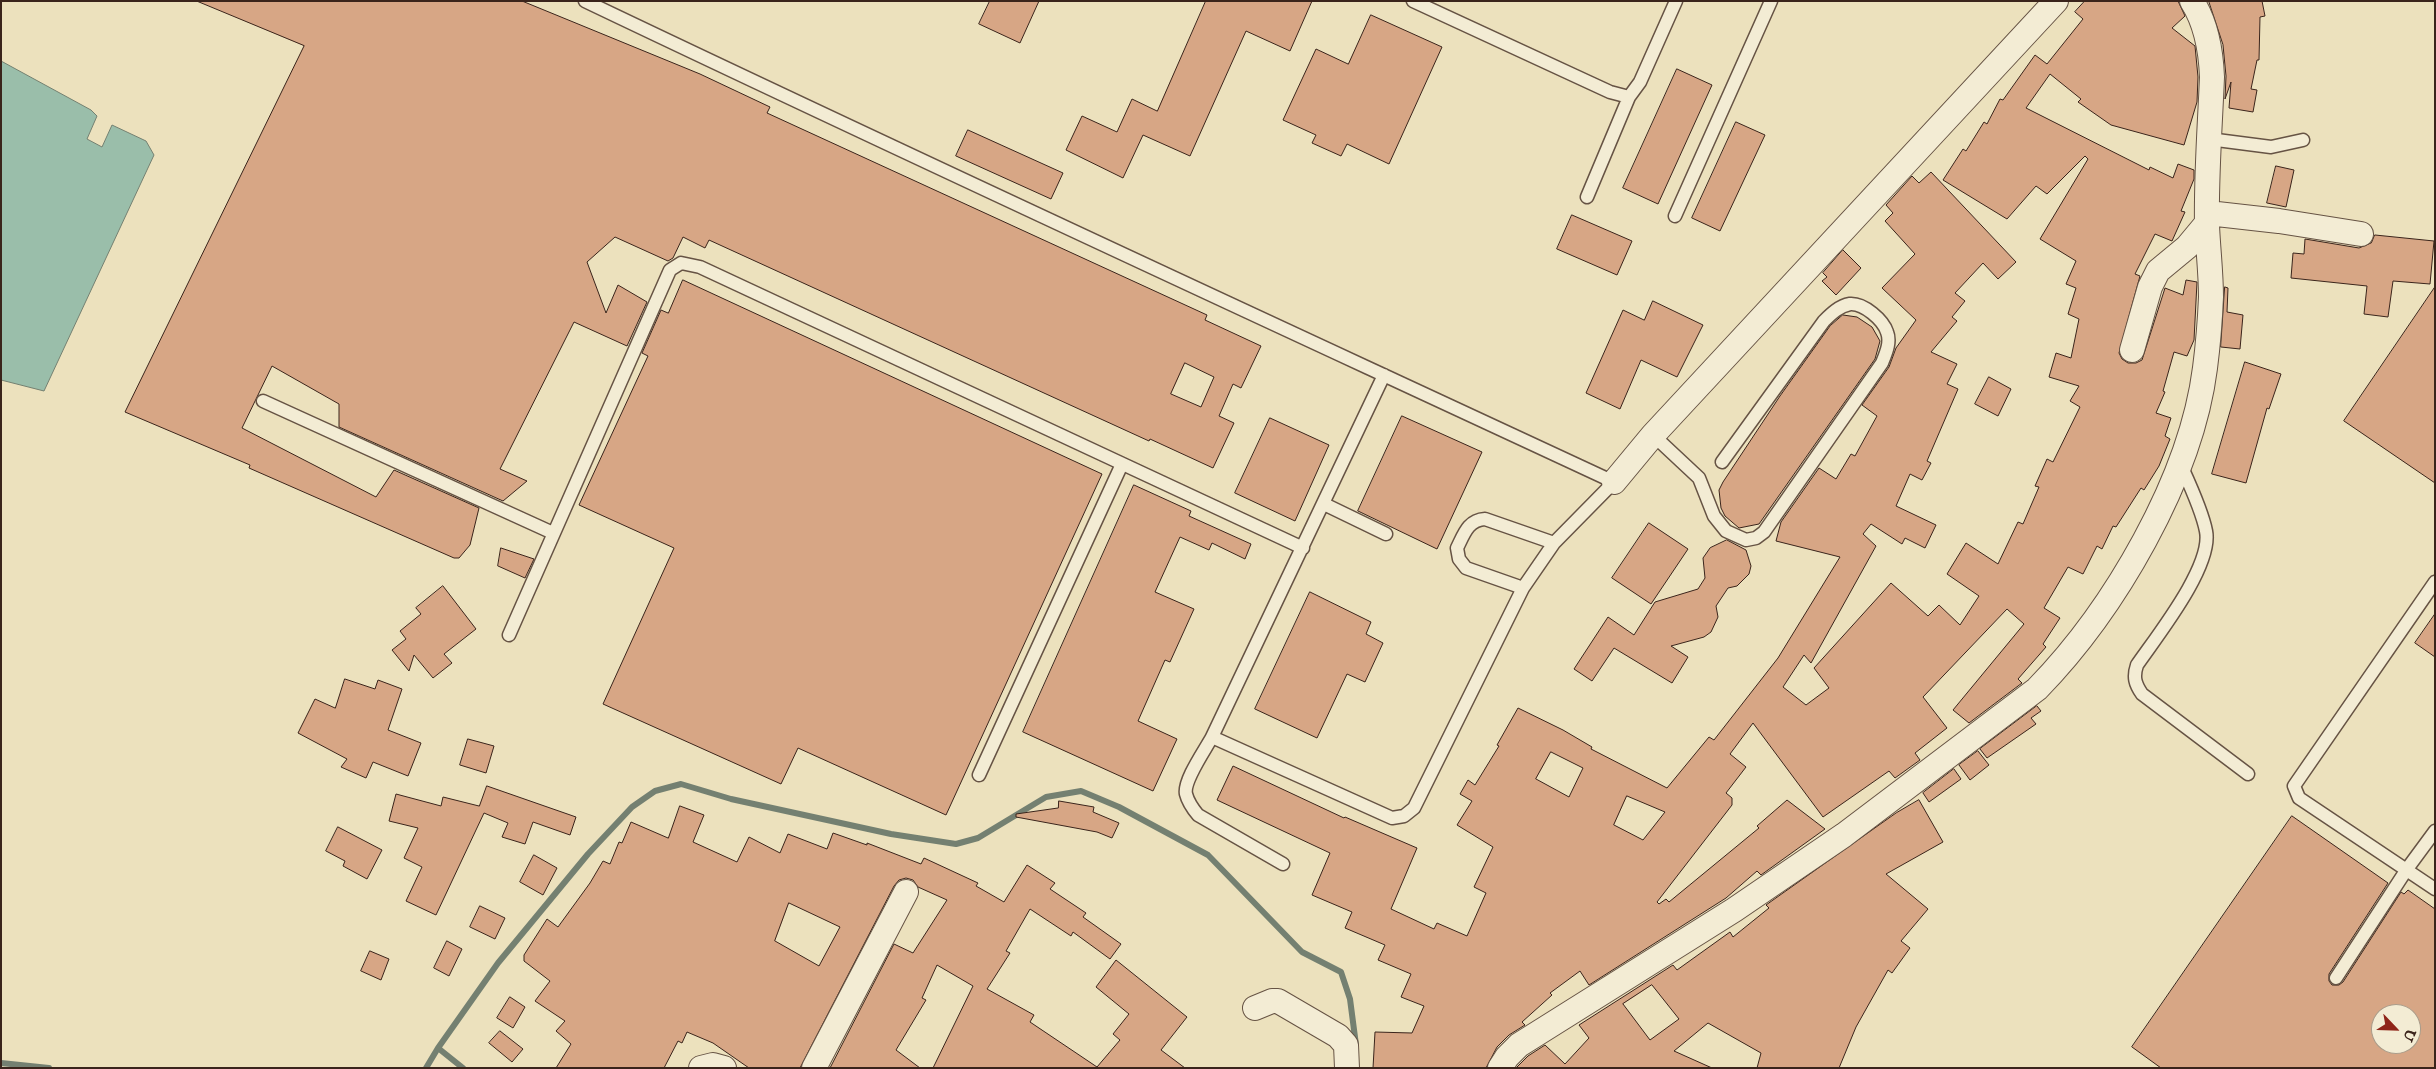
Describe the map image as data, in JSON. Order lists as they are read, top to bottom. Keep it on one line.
{"north":"bottom right"}
